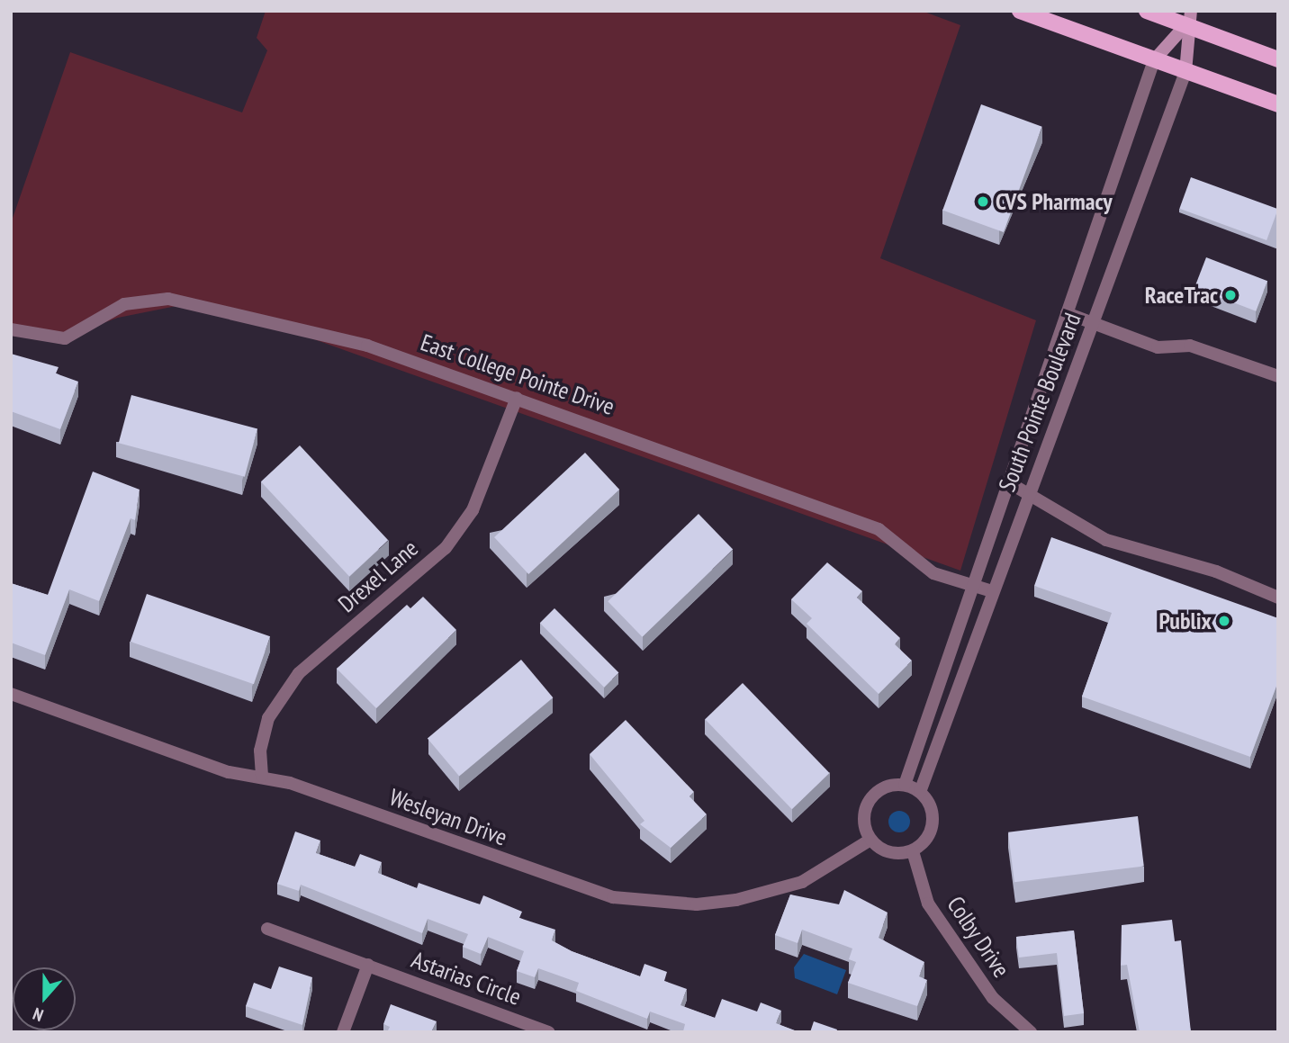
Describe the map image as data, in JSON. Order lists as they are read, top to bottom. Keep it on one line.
{"streets":{"street":["East College Pointe Drive","South Pointe Boulevard","Drexel Lane","Wesleyan Drive","Colby Drive","Astarias Circle"]},"crossings":[["East College Pointe Drive","South Pointe Boulevard"],["East College Pointe Drive","Drexel Lane"],["South Pointe Boulevard","Wesleyan Drive"],["South Pointe Boulevard","Colby Drive"],["Drexel Lane","Wesleyan Drive"],["Wesleyan Drive","Colby Drive"]],"places":["CVS Pharmacy","RaceTrac","Publix"],"north":"bottom"}
